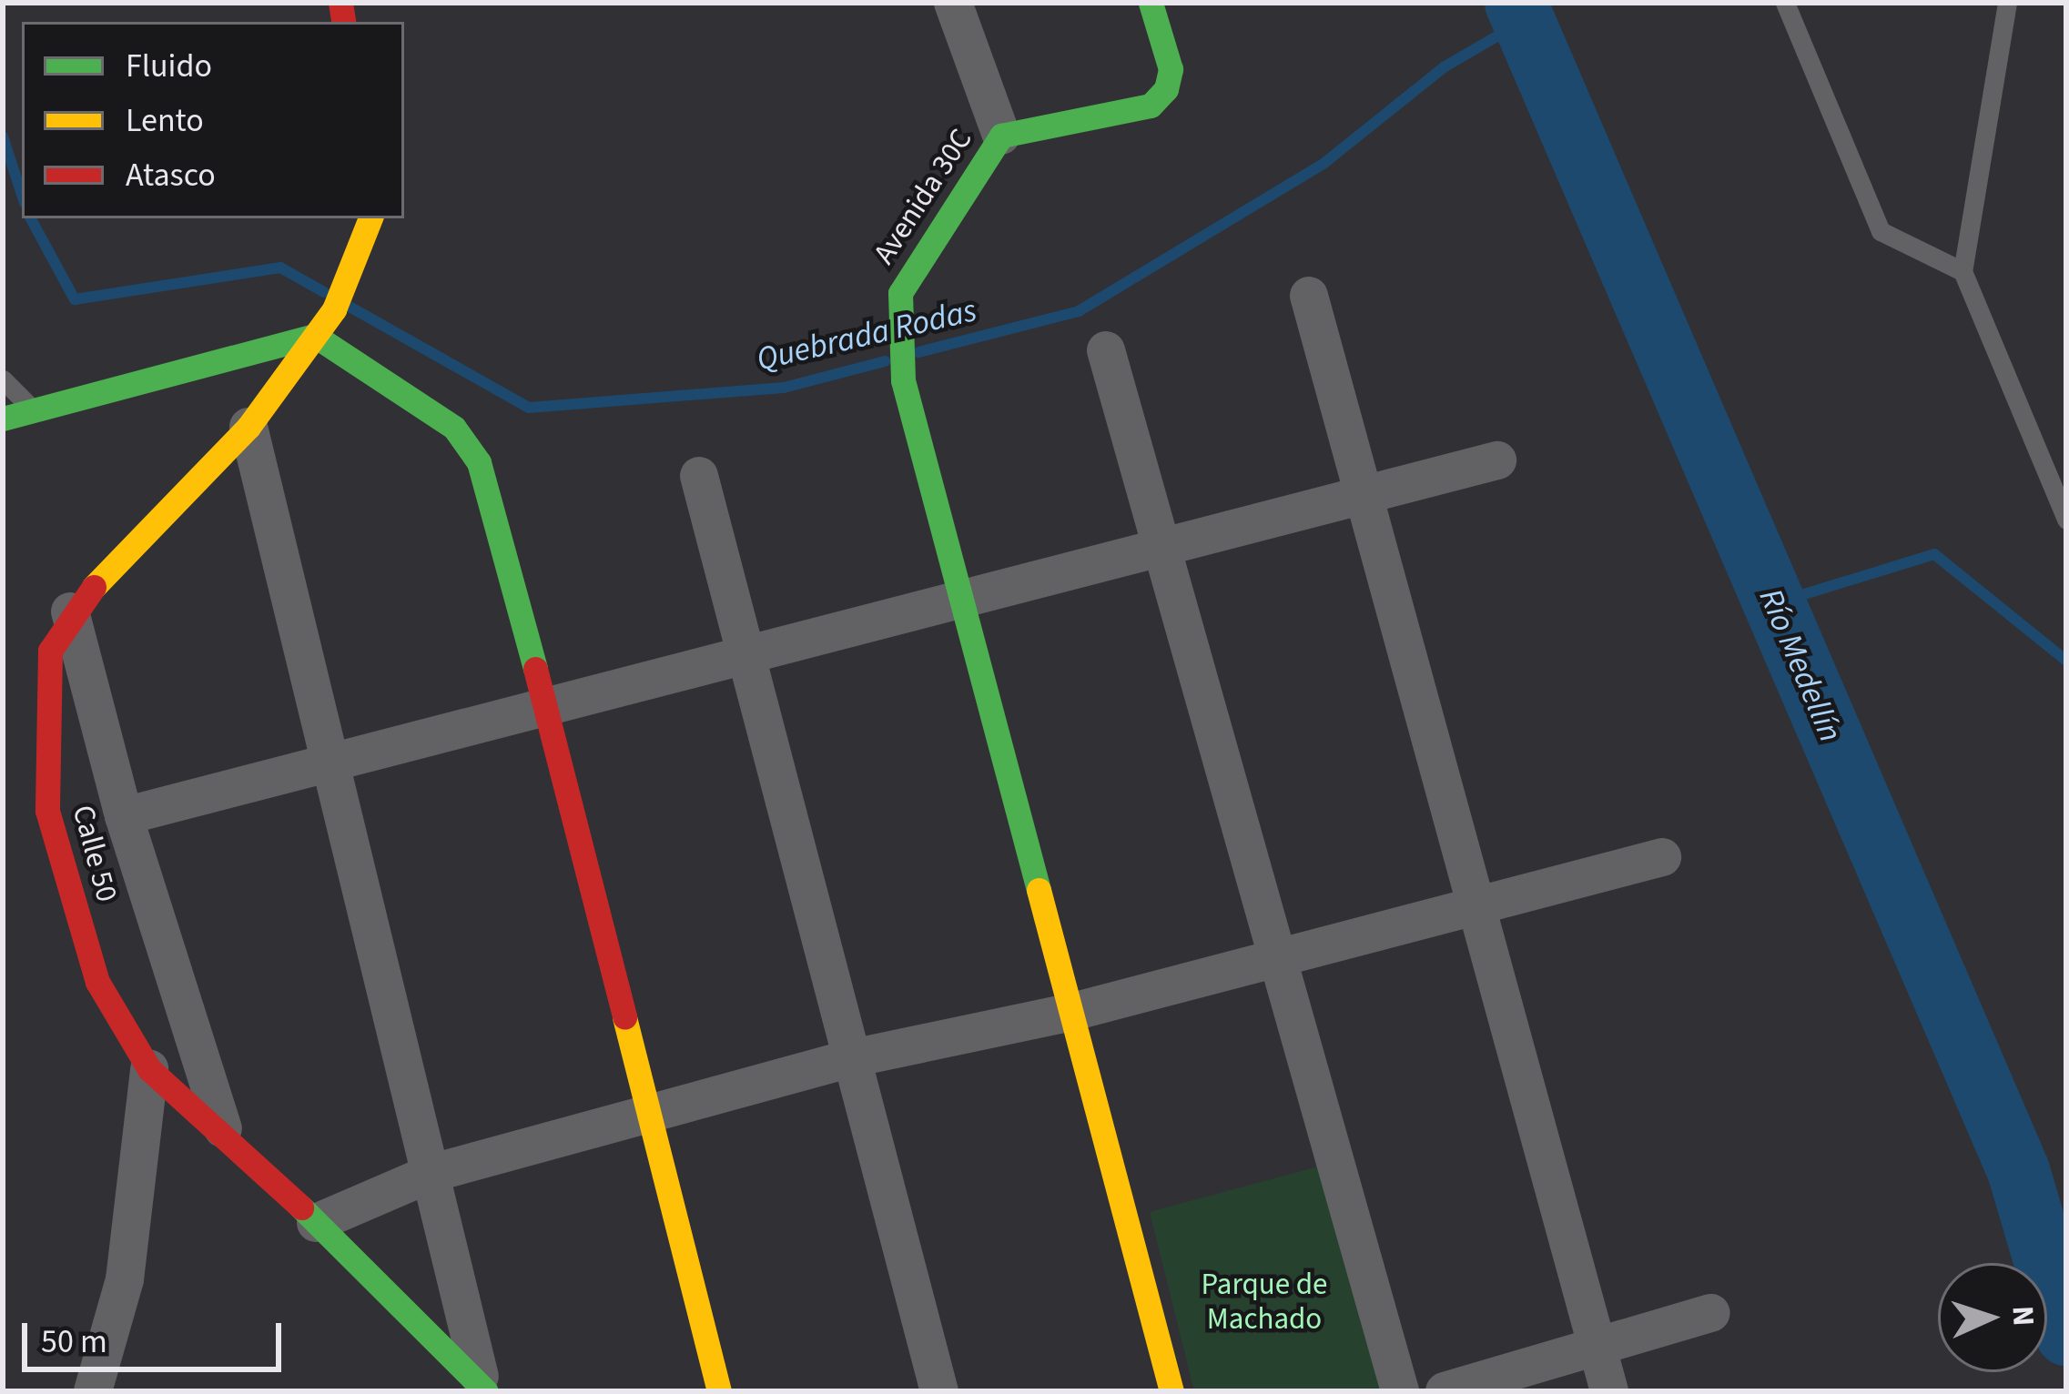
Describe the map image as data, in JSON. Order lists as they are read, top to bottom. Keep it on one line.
{"streets":{"street":["Avenida 30C","Calle 50"]},"water":["Quebrada Rodas","Río Medellín"],"parks":["Parque de Machado"],"legend":["Fluido","Lento","Atasco"],"scale_bar":"50 m","north":"right"}
